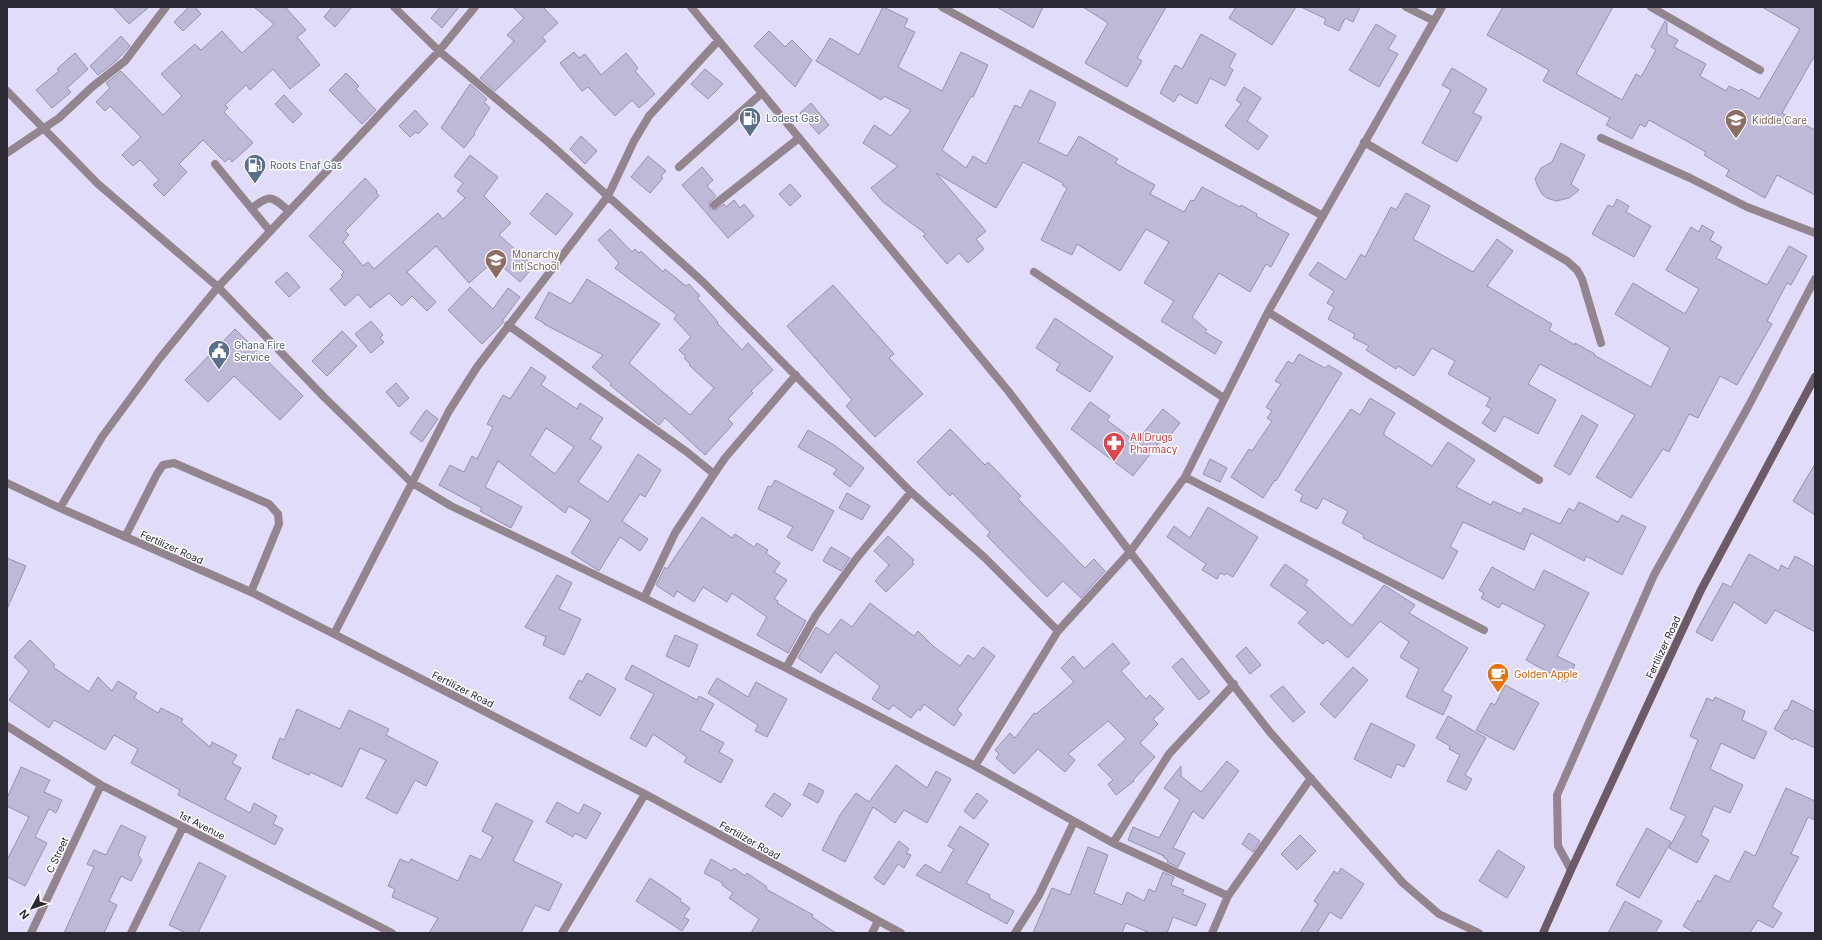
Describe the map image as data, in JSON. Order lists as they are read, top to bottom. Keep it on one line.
{"streets":{"street":["Fertilizer Road","1st Avenue","C Street"]},"crossings":[["1st Avenue","C Street"]],"places":{"fuel station":["Lodest Gas","Roots Enaf Gas"],"school or university":["Kiddie Care","Monarchy Int School"],"public building":["Ghana Fire Service"],"pharmacy":["All Drugs Pharmacy"],"cafe":["Golden Apple"]},"north":"bottom left"}
